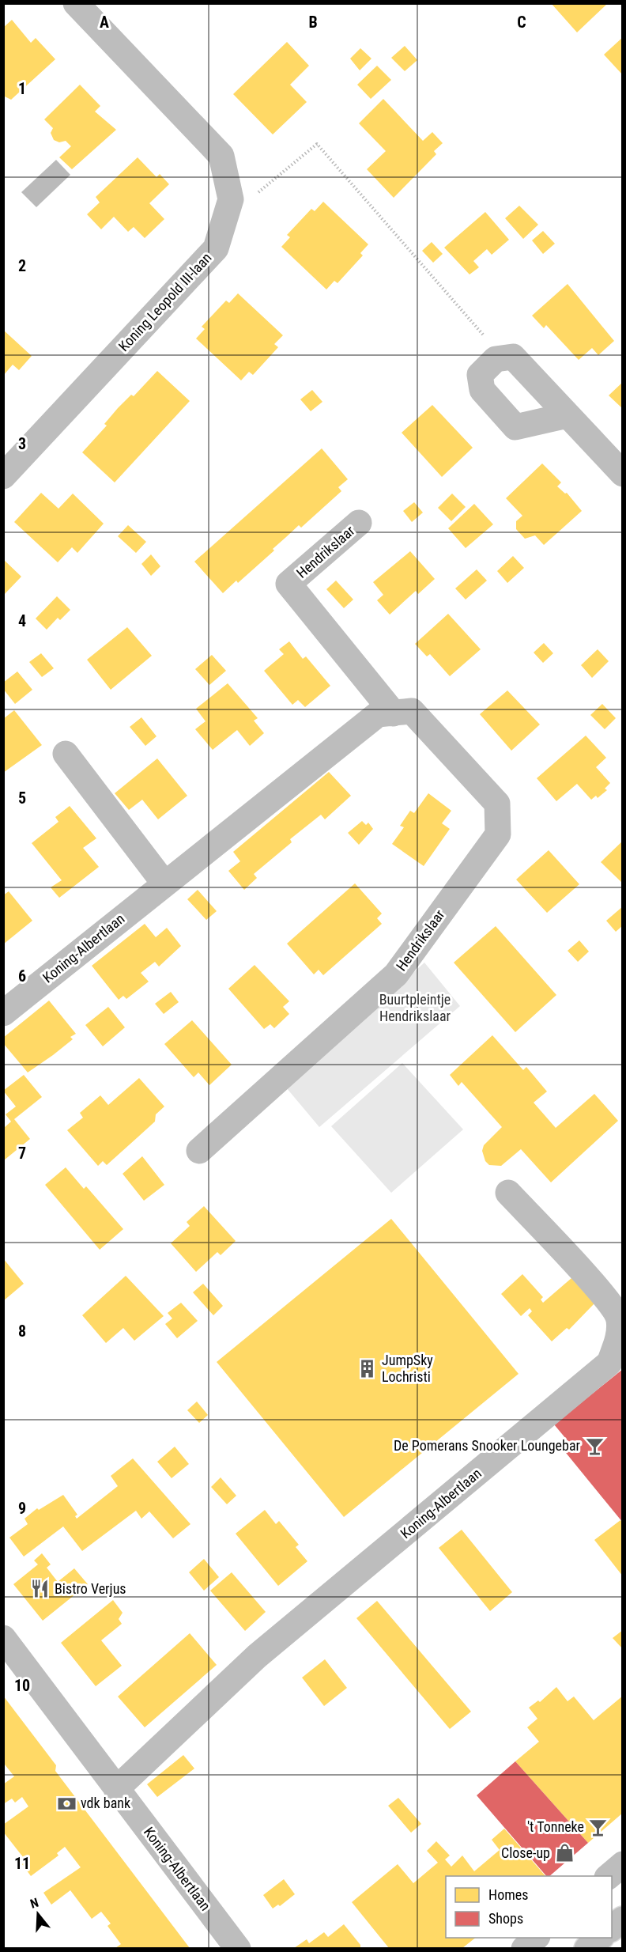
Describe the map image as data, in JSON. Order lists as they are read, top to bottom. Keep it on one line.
{"streets":{"street":["Koning Leopold III-laan","Hendrikslaar","Koning-Albertlaan"]},"crossings":[["Hendrikslaar","Koning-Albertlaan"]],"parks":["Buurtpleintje Hendrikslaar"],"places":{"building":["JumpSky Lochristi"],"bar":["De Pomerans Snooker Loungebar","'t Tonneke"],"restaurant":["Bistro Verjus"],"bank":["vdk bank"],"shop":["Close-up"]},"legend":["Homes","Shops"],"north":"top","grid":{"columns":["A","B","C"],"rows":["1","2","3","4","5","6","7","8","9","10","11"]}}
